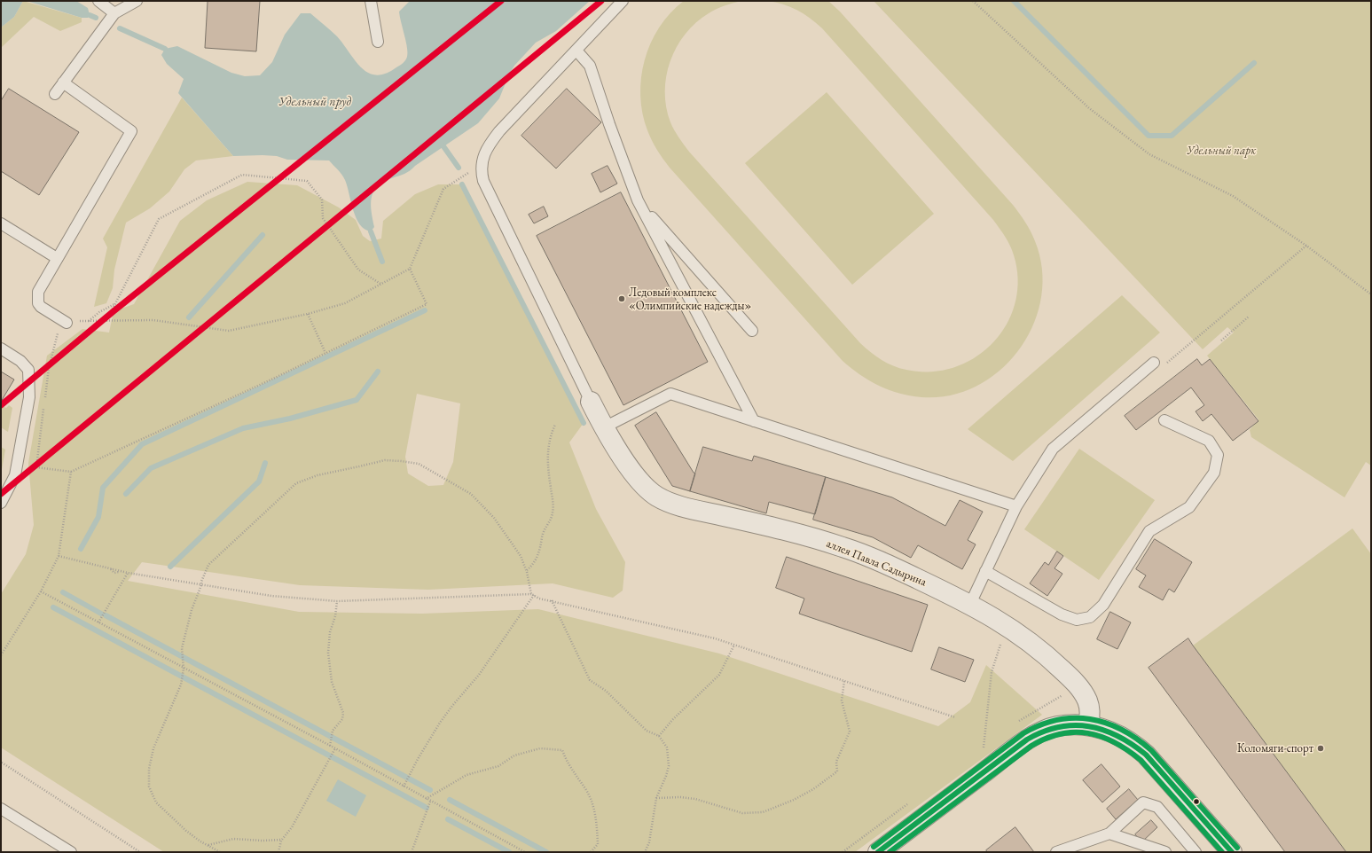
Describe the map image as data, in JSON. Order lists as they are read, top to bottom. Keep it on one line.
{"streets":{"street":["аллея Павла Садырина"]},"water":["Удельный пруд"],"parks":["Удельный парк"],"places":["Ледовый комплекс «Олимпийские надежды»","Коломяги-спорт"]}
